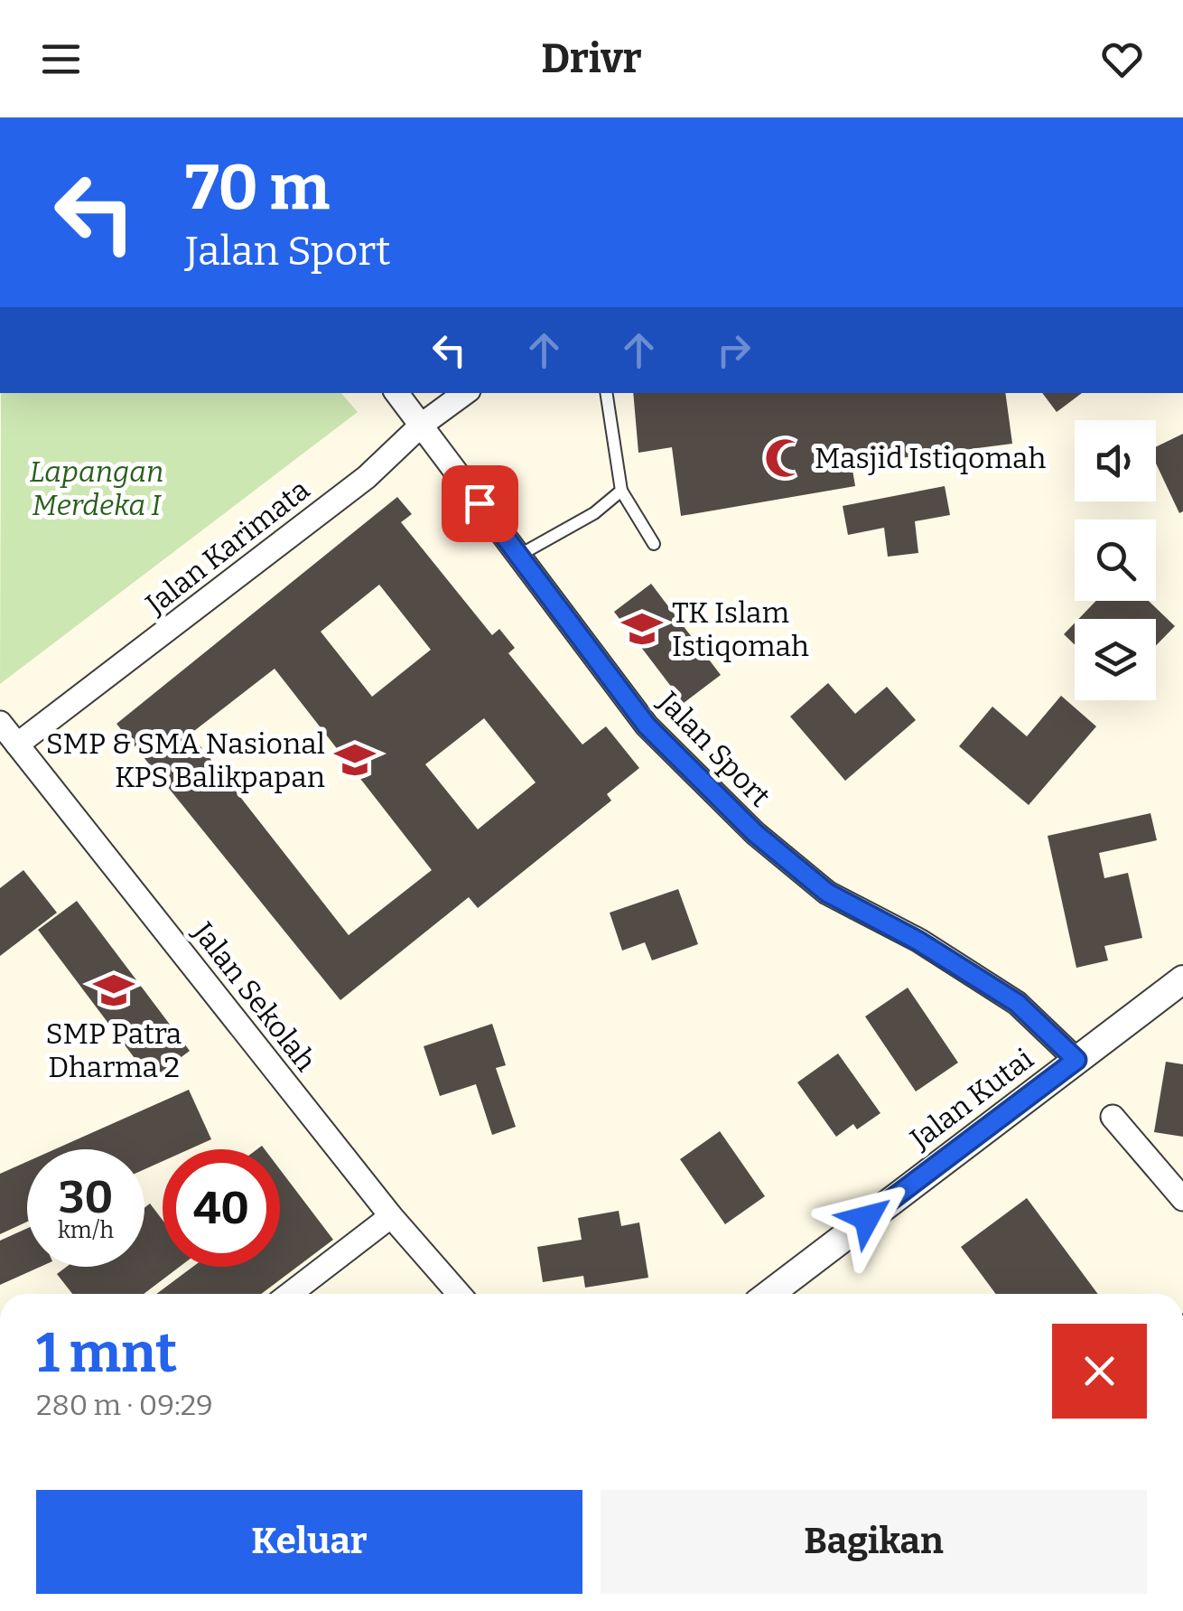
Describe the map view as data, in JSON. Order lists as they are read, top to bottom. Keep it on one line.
{"streets":{"street":["Jalan Karimata","Jalan Sport","Jalan Sekolah","Jalan Kutai"]},"crossings":[["Jalan Karimata","Jalan Sport"],["Jalan Karimata","Jalan Sekolah"],["Jalan Sport","Jalan Kutai"]],"parks":["Lapangan Merdeka I"],"places":{"mosque":["Masjid Istiqomah"],"school or university":["TK Islam Istiqomah","SMP & SMA Nasional KPS Balikpapan","SMP Patra Dharma 2"]},"page":{"header":"Drivr","turn":["70 m","Jalan Sport"],"speed":"30 km/h","limit":"40","heading":["1 mnt","280 m · 09:29"],"buttons":["Keluar","Bagikan"]}}
